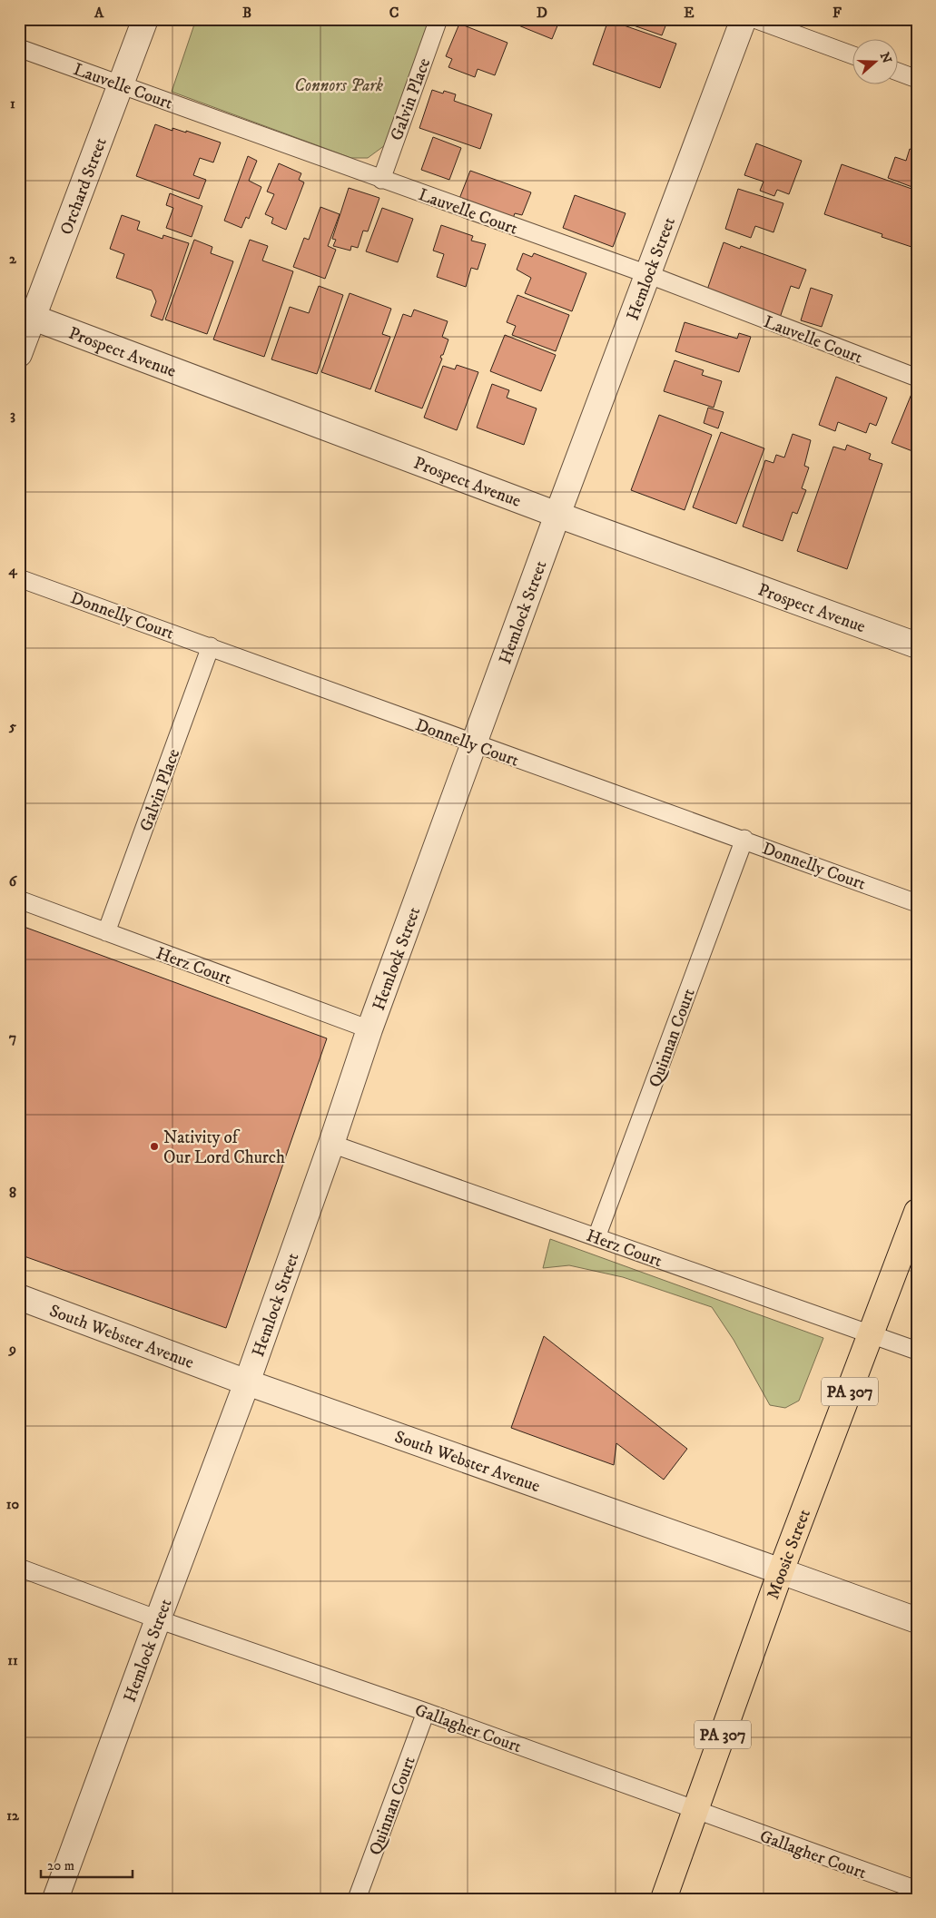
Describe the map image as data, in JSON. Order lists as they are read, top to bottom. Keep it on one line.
{"streets":{"main road":["PA 307","Moosic Street"],"street":["Orchard Street","Hemlock Street","Prospect Avenue","South Webster Avenue"],"lane":["Lauvelle Court","Galvin Place","Donnelly Court","Herz Court","Quinnan Court","Gallagher Court"]},"crossings":[["Lauvelle Court","Galvin Place"],["Lauvelle Court","Orchard Street"],["Lauvelle Court","Hemlock Street"],["Galvin Place","Donnelly Court"],["Galvin Place","Herz Court"],["Orchard Street","Prospect Avenue"],["Hemlock Street","Prospect Avenue"],["Hemlock Street","Donnelly Court"],["Hemlock Street","Herz Court"],["Hemlock Street","South Webster Avenue"],["Hemlock Street","Gallagher Court"],["Donnelly Court","Quinnan Court"],["Herz Court","Quinnan Court"],["Herz Court","Moosic Street"],["Quinnan Court","Gallagher Court"],["South Webster Avenue","Moosic Street"],["Moosic Street","Gallagher Court"]],"parks":["Connors Park"],"places":["Nativity of Our Lord Church"],"scale_bar":"20 m","north":"right","grid":{"columns":["A","B","C","D","E","F"],"rows":["1","2","3","4","5","6","7","8","9","10","11","12"]}}
